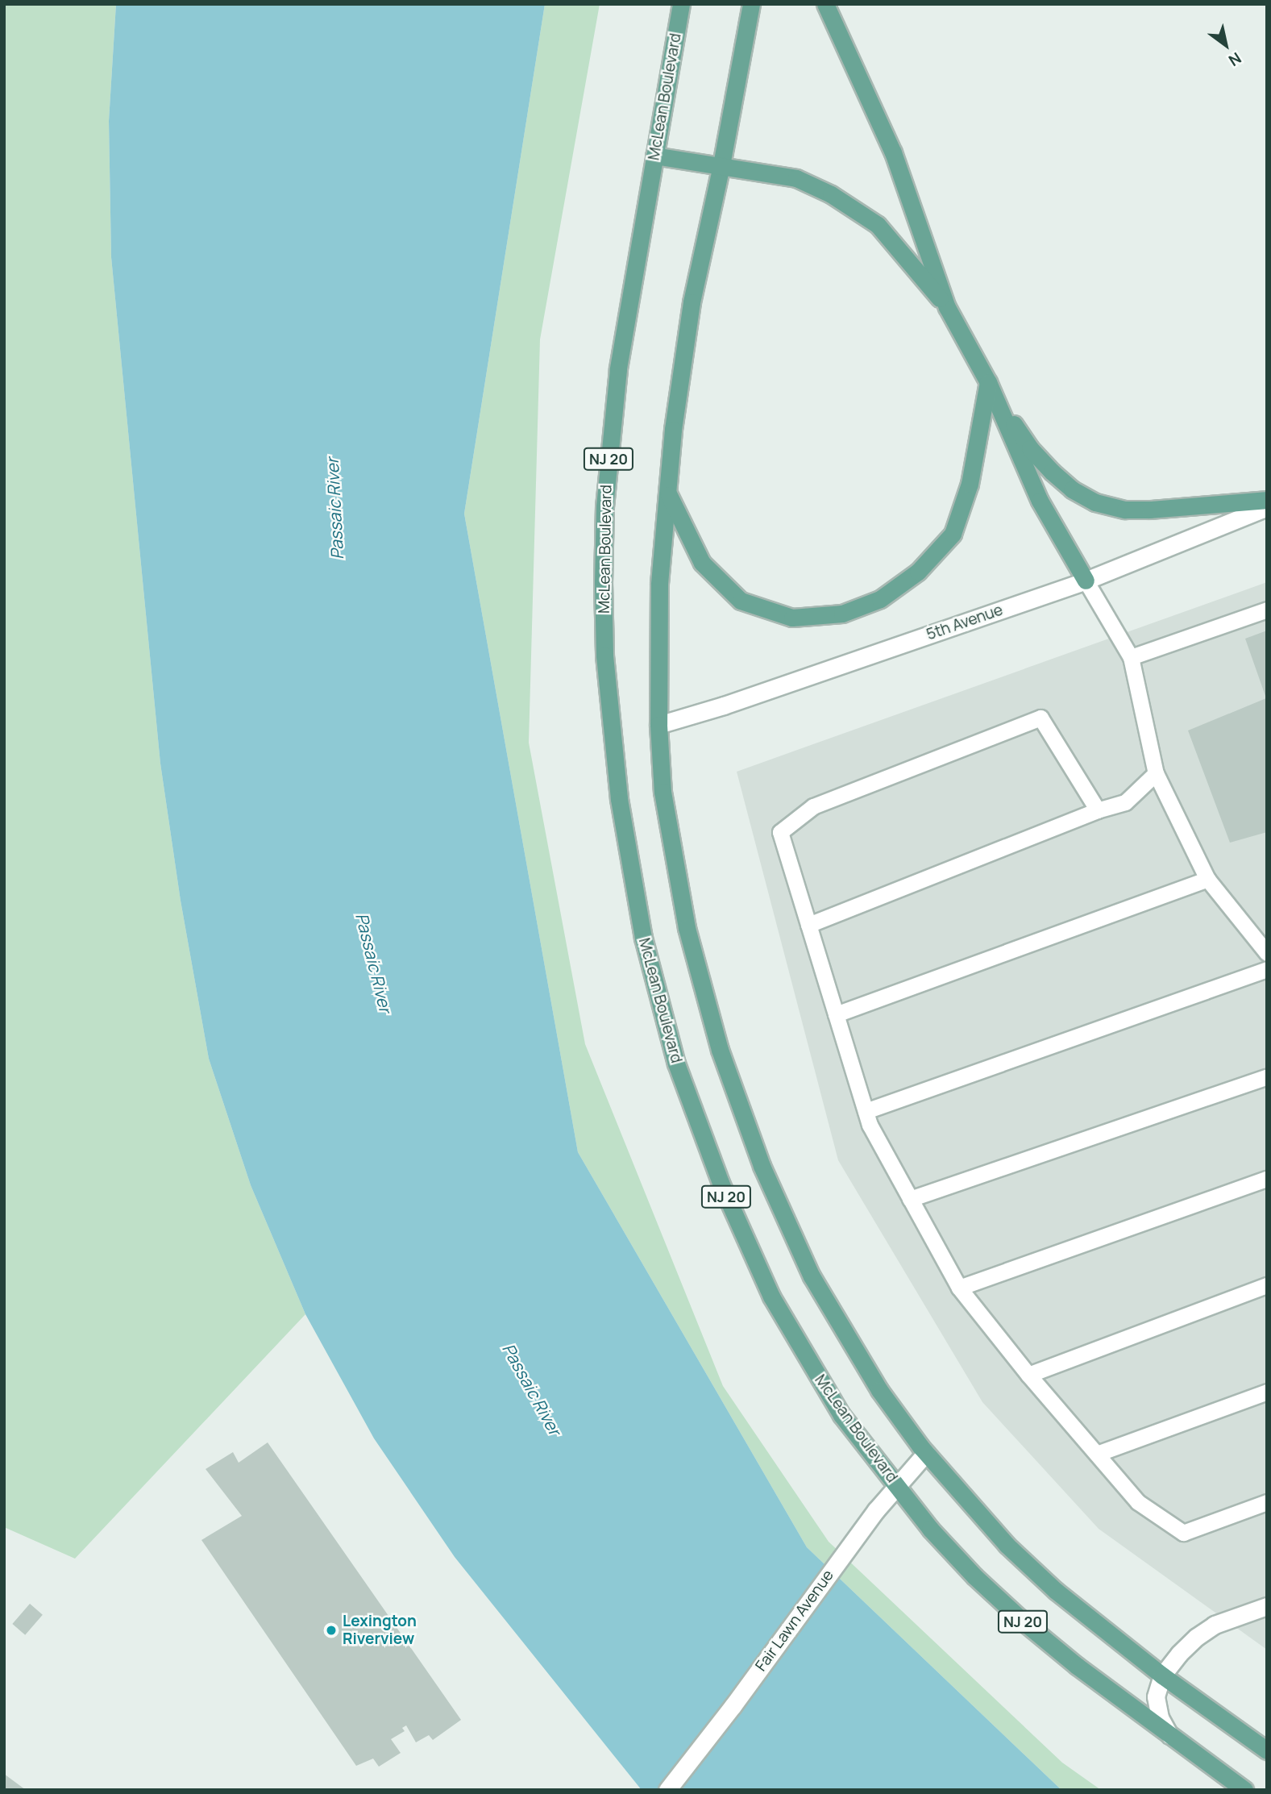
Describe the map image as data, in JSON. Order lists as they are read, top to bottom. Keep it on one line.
{"streets":{"main road":["McLean Boulevard","NJ 20","5th Avenue","Fair Lawn Avenue"]},"crossings":[["McLean Boulevard","Fair Lawn Avenue"],["NJ 20","5th Avenue"],["NJ 20","Fair Lawn Avenue"]],"water":["Passaic River"],"places":["Lexington Riverview"],"north":"bottom right"}
